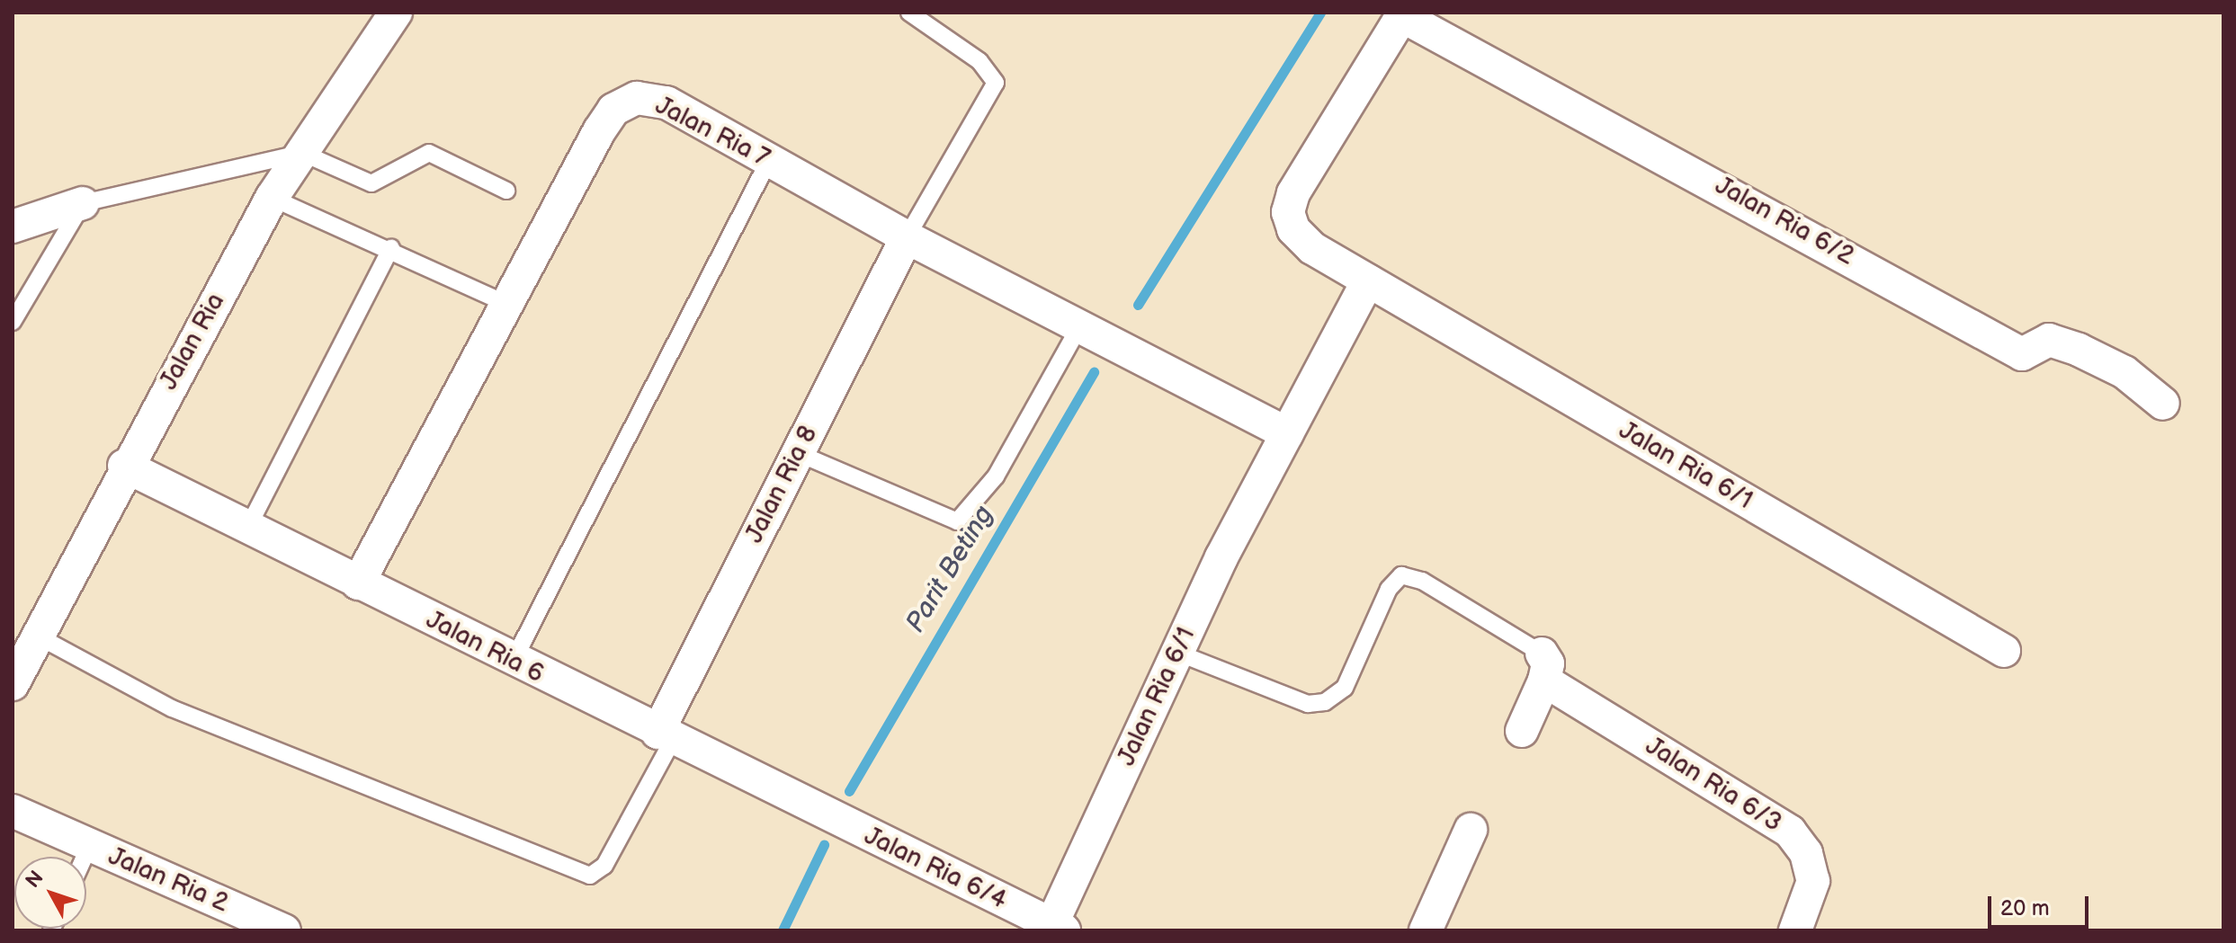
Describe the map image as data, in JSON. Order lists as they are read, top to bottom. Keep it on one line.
{"streets":{"street":["Jalan Ria 7","Jalan Ria 6/2","Jalan Ria","Jalan Ria 6/1","Jalan Ria 8","Jalan Ria 6","Jalan Ria 6/3","Jalan Ria 6/4","Jalan Ria 2"]},"crossings":[["Jalan Ria 7","Jalan Ria 6/1"],["Jalan Ria 7","Jalan Ria 8"],["Jalan Ria 7","Jalan Ria 6"],["Jalan Ria 6/2","Jalan Ria 6/1"],["Jalan Ria","Jalan Ria 6"],["Jalan Ria 6/1","Jalan Ria 6/4"],["Jalan Ria 8","Jalan Ria 6"],["Jalan Ria 6","Jalan Ria 6/4"]],"water":["Parit Beting"],"scale_bar":"20 m","north":"top left"}
